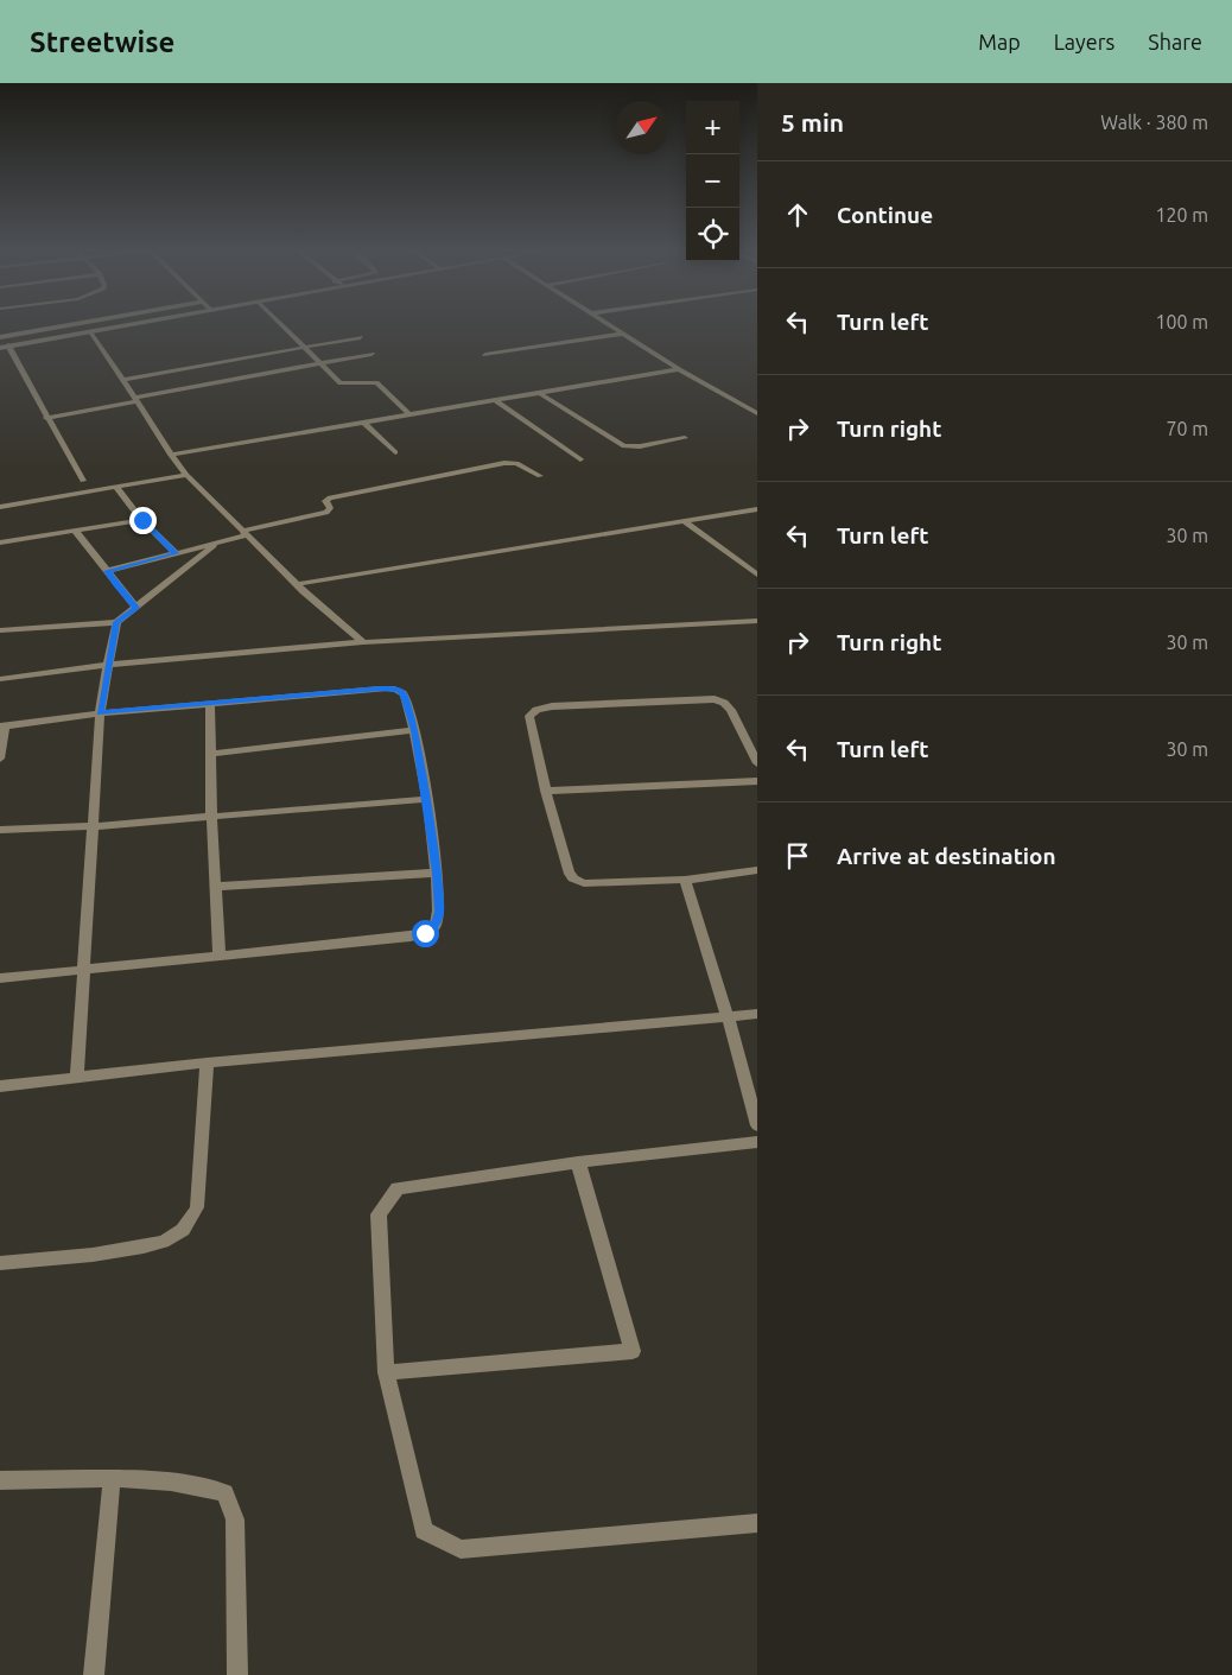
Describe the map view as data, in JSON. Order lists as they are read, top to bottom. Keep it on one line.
{"north":"top right","page":{"header":"Streetwise","nav":["Map","Layers","Share"],"heading":["5 min","Walk · 380 m"],"map_buttons":["+","−"],"list":[["Continue","120 m"],["Turn left","100 m"],["Turn right","70 m"],["Turn left","30 m"],["Turn right","30 m"],["Turn left","30 m"],"Arrive at destination"]}}
